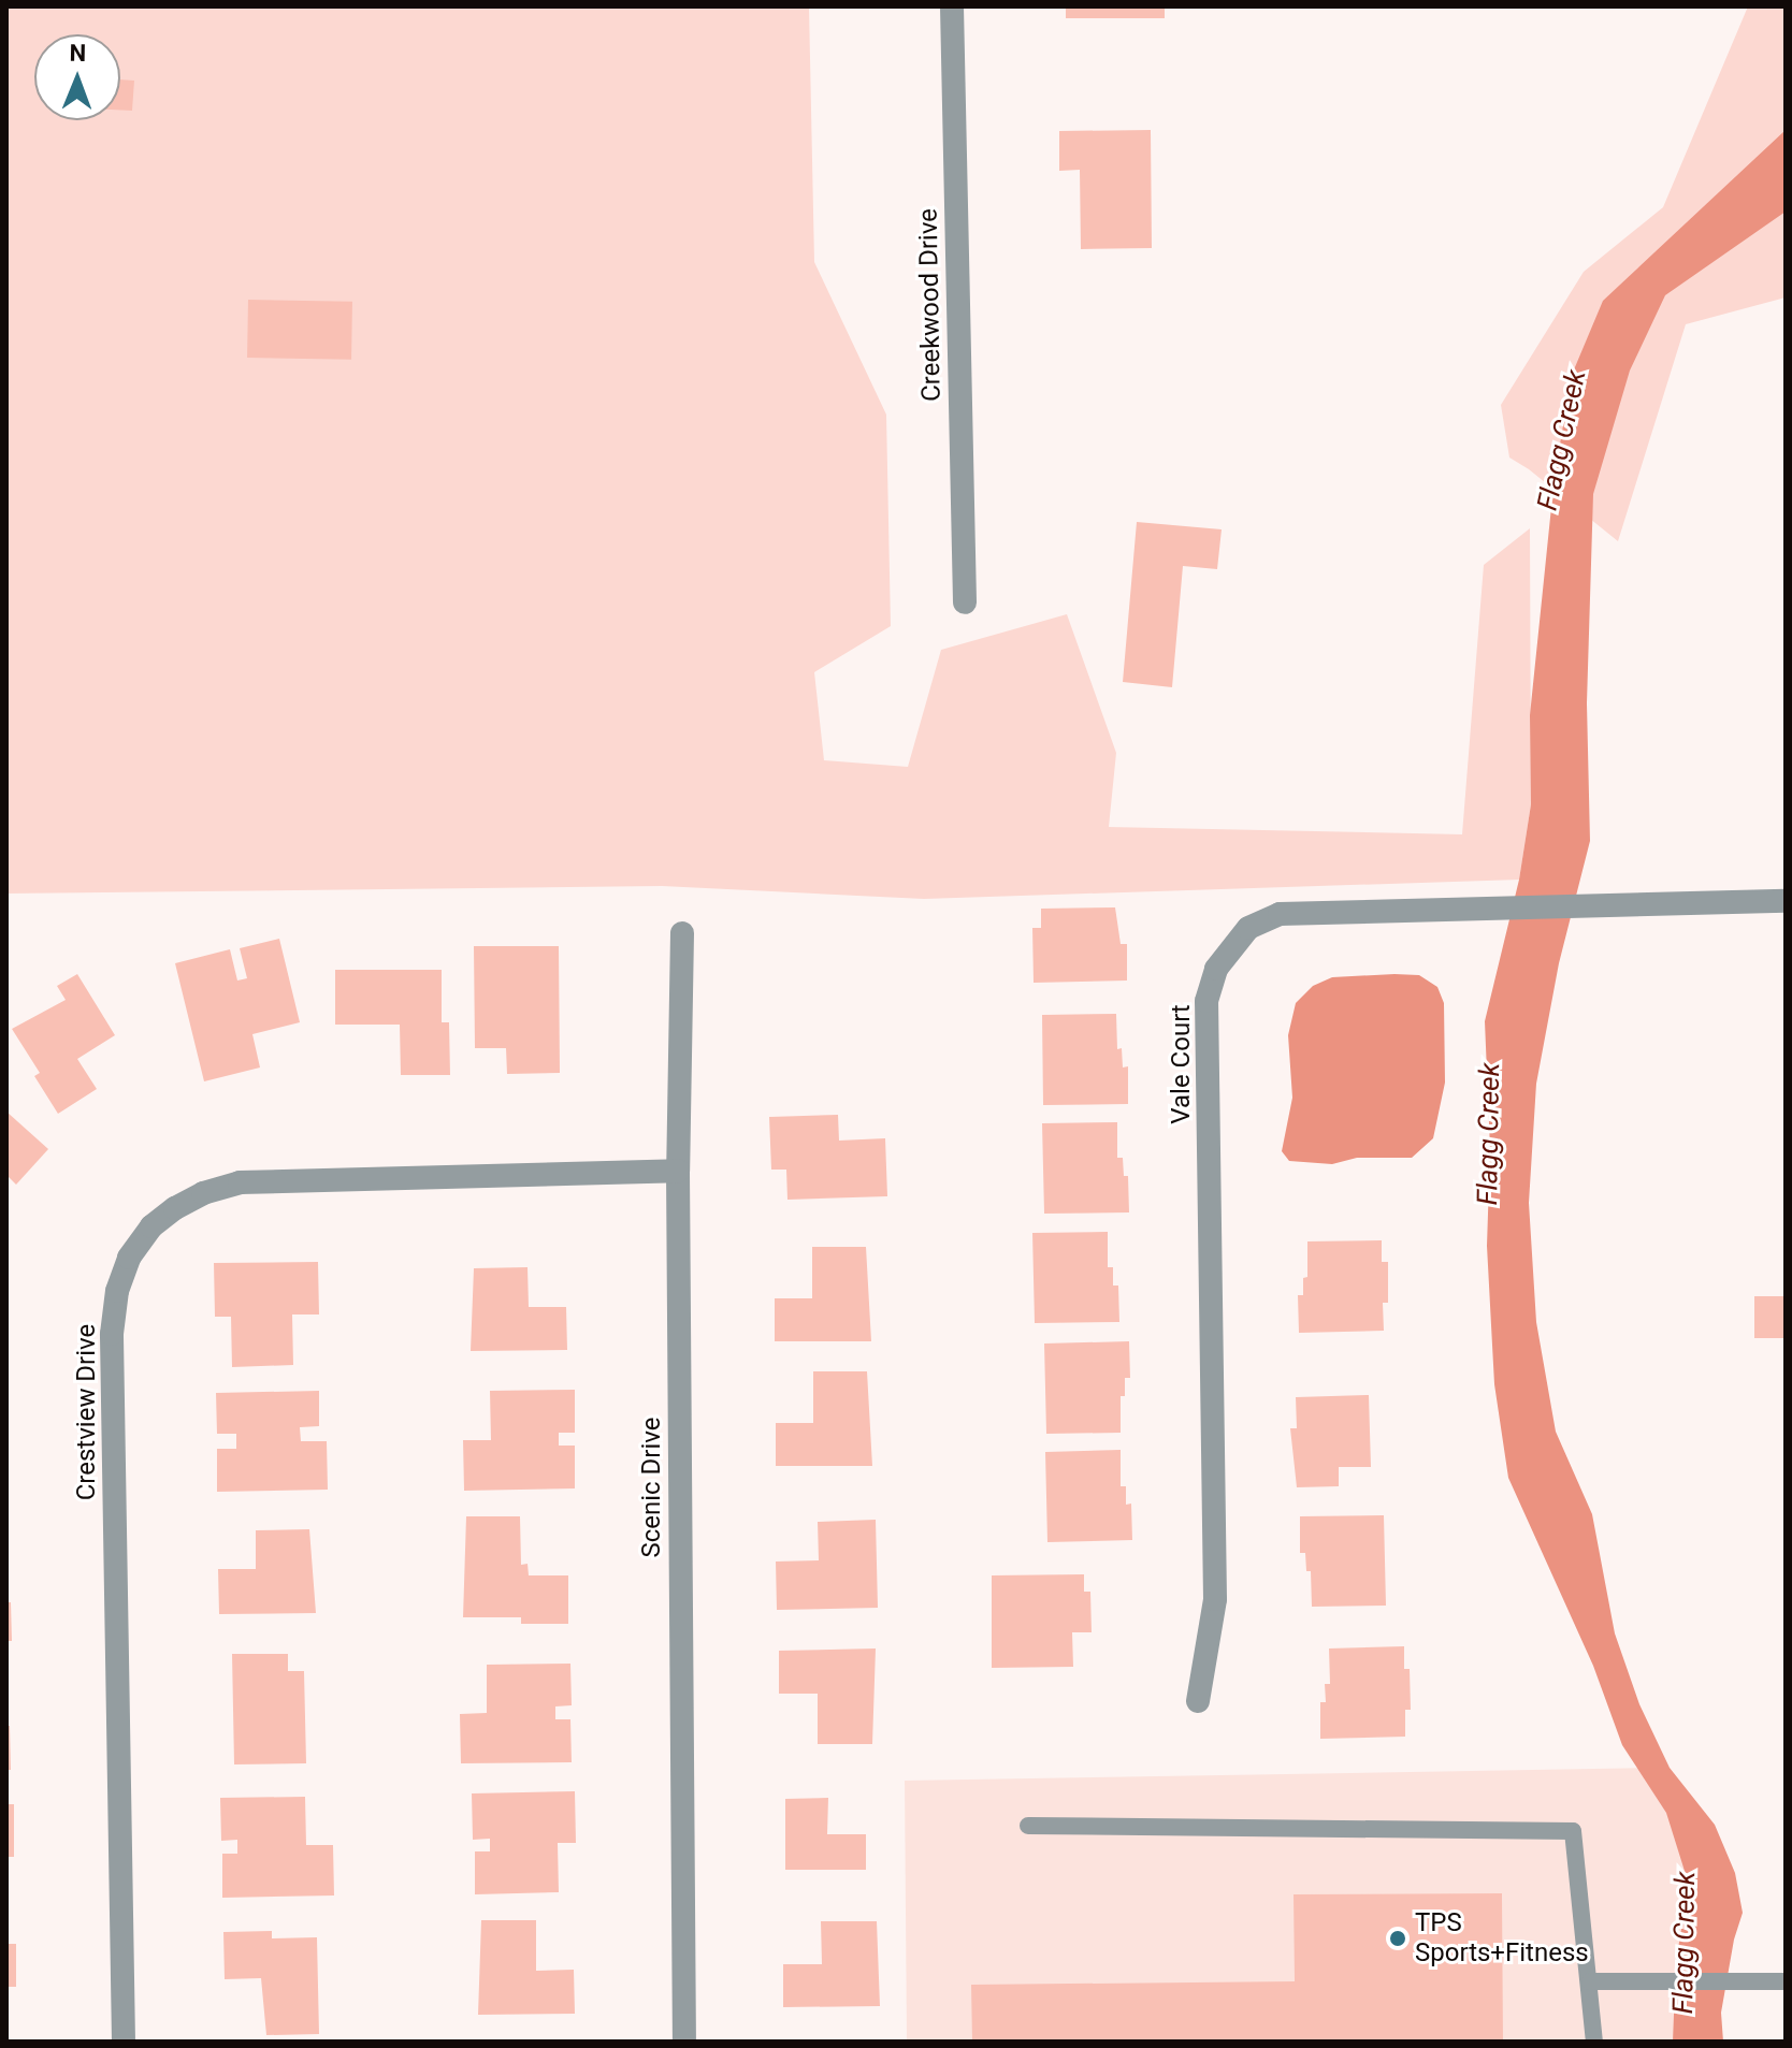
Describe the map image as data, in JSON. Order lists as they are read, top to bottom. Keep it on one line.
{"streets":{"street":["Creekwood Drive","Vale Court","Crestview Drive","Scenic Drive"]},"crossings":[["Crestview Drive","Scenic Drive"]],"water":["Flagg Creek"],"places":["TPS Sports+Fitness"],"north":"top"}
